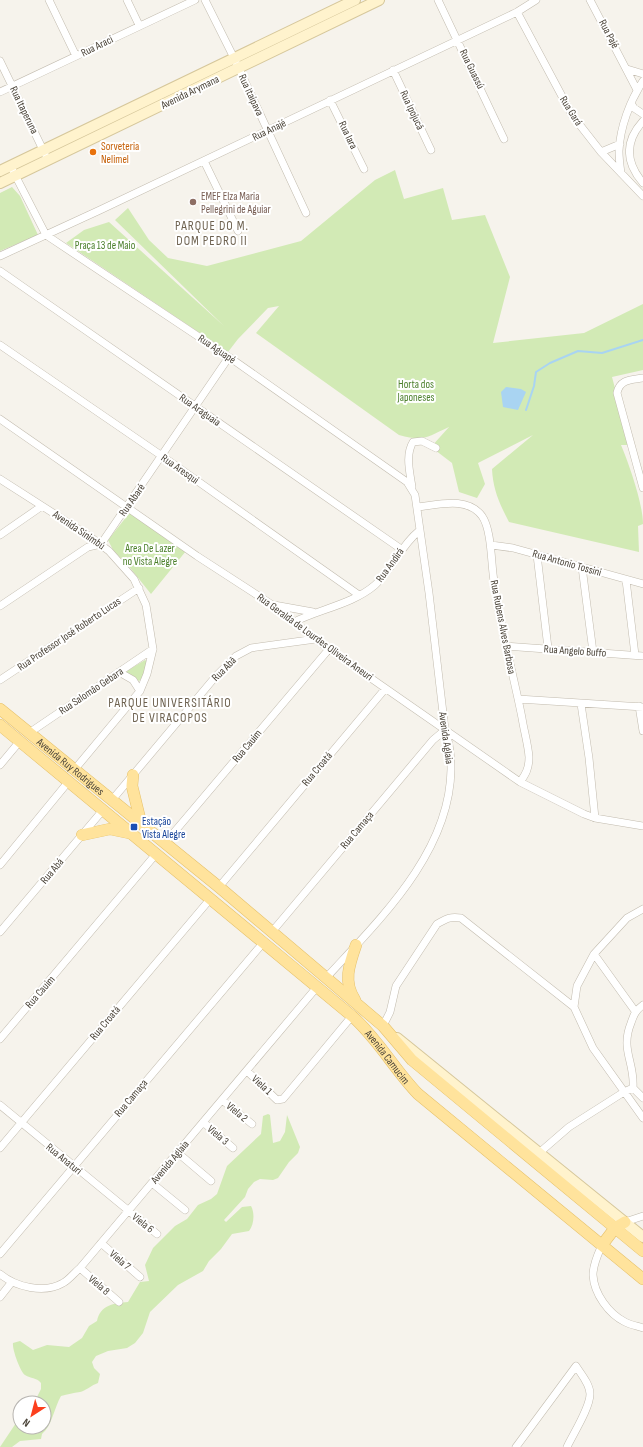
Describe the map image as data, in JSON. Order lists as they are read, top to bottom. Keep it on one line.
{"streets":{"main road":["Avenida Arymana","Avenida Ruy Rodrigues","Avenida Camucim"],"street":["Rua Pajé","Rua Araci","Rua Guassú","Rua Itaipava","Rua Itaperuna","Rua Ipojucã","Rua Gará","Rua Anajé","Rua Iara","Rua Aguapé","Rua Araguaia","Rua Aresqui","Rua Abaré","Avenida Sinimbú","Rua Antonio Tossini","Rua Andirá","Rua Rubens Alves Barbosa","Rua Professor José Roberto Lucas","Rua Geralda de Lourdes Oliveira Aneuri","Rua Angelo Buffo","Rua Abã","Rua Salomão Gebara","Avenida Aglaia","Rua Cauim","Rua Croatá","Rua Camaça","Rua Abá","Viela 1","Viela 2","Viela 3","Rua Anaturi","Viela 6","Viela 7","Viela 8"]},"crossings":[["Rua Araci","Rua Itaperuna"],["Rua Guassú","Rua Anajé"],["Avenida Arymana","Rua Itaipava"],["Avenida Arymana","Rua Itaperuna"],["Avenida Arymana","Rua Aguapé"],["Rua Itaipava","Rua Anajé"],["Rua Ipojucã","Rua Anajé"],["Rua Gará","Rua Anajé"],["Rua Anajé","Rua Iara"],["Rua Anajé","Rua Aguapé"],["Rua Aguapé","Rua Abaré"],["Rua Araguaia","Rua Abaré"],["Rua Araguaia","Rua Andirá"],["Rua Aresqui","Rua Abaré"],["Rua Aresqui","Rua Andirá"],["Rua Abaré","Avenida Sinimbú"],["Rua Abaré","Rua Geralda de Lourdes Oliveira Aneuri"],["Avenida Sinimbú","Rua Professor José Roberto Lucas"],["Avenida Sinimbú","Rua Salomão Gebara"],["Avenida Sinimbú","Avenida Ruy Rodrigues"],["Rua Antonio Tossini","Rua Rubens Alves Barbosa"],["Rua Andirá","Rua Geralda de Lourdes Oliveira Aneuri"],["Rua Andirá","Avenida Aglaia"],["Rua Rubens Alves Barbosa","Rua Geralda de Lourdes Oliveira Aneuri"],["Rua Rubens Alves Barbosa","Rua Angelo Buffo"],["Rua Geralda de Lourdes Oliveira Aneuri","Rua Abã"],["Rua Geralda de Lourdes Oliveira Aneuri","Avenida Aglaia"],["Rua Geralda de Lourdes Oliveira Aneuri","Rua Cauim"],["Rua Geralda de Lourdes Oliveira Aneuri","Rua Croatá"],["Rua Geralda de Lourdes Oliveira Aneuri","Rua Camaça"],["Rua Abã","Avenida Ruy Rodrigues"],["Rua Salomão Gebara","Avenida Ruy Rodrigues"],["Avenida Aglaia","Rua Camaça"],["Avenida Aglaia","Avenida Camucim"],["Avenida Aglaia","Viela 1"],["Avenida Aglaia","Viela 2"],["Avenida Aglaia","Viela 3"],["Avenida Aglaia","Rua Anaturi"],["Avenida Aglaia","Viela 6"],["Avenida Aglaia","Viela 7"],["Avenida Aglaia","Viela 8"],["Rua Cauim","Avenida Camucim"],["Avenida Ruy Rodrigues","Rua Abá"],["Avenida Ruy Rodrigues","Avenida Camucim"],["Rua Croatá","Avenida Camucim"],["Rua Croatá","Rua Anaturi"],["Rua Camaça","Avenida Camucim"],["Rua Camaça","Rua Anaturi"],["Avenida Camucim","Viela 1"],["Rua Anaturi","Viela 6"]],"districts":["PARQUE DO M. DOM PEDRO II","PARQUE UNIVERSITÁRIO DE VIRACOPOS"],"parks":["Praça 13 de Maio","Horta dos Japoneses","Area De Lazer no Vista Alegre"],"places":{"other":["Sorveteria Nelimel","EMEF Elza Maria Pellegrini de Aguiar"],"transit":["Estação Vista Alegre"]},"north":"bottom left"}
